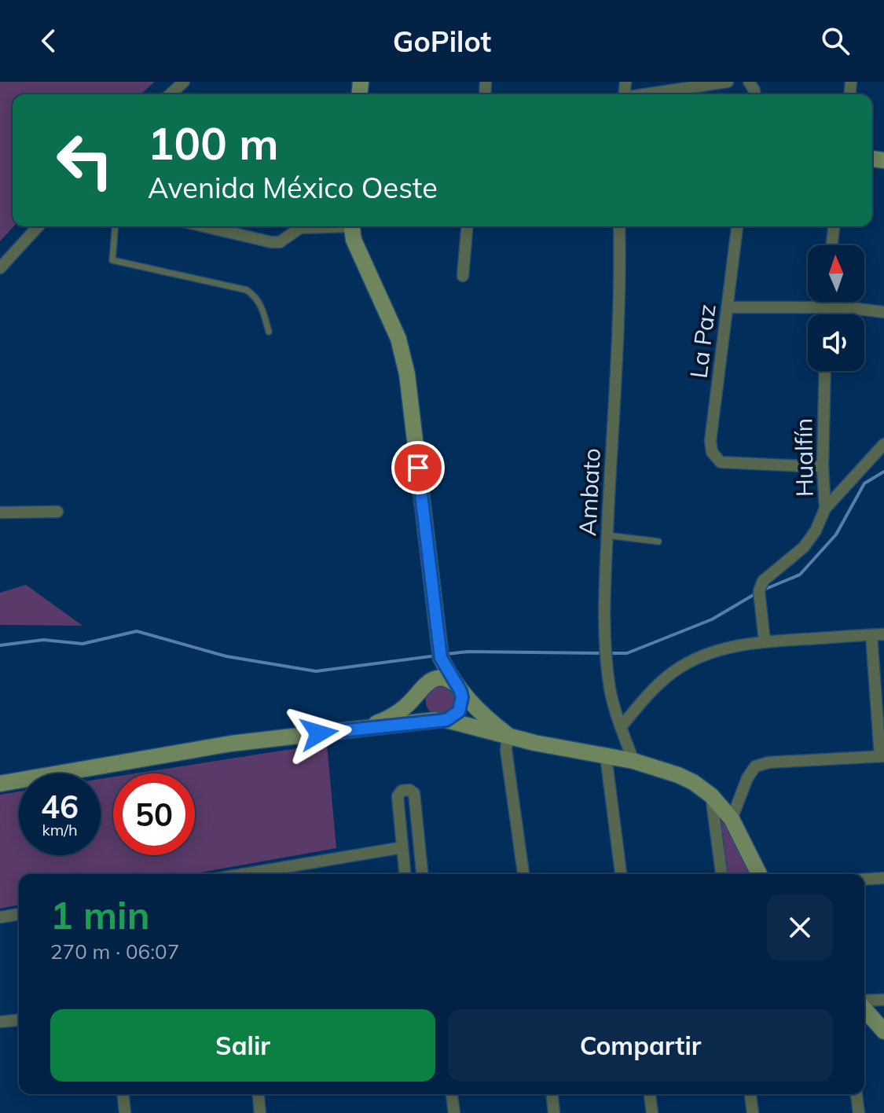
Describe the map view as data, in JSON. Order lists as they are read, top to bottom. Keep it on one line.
{"streets":{"street":["La Paz","Hualfín","Ambato"]},"crossings":[["La Paz","Hualfín"]],"north":"top","page":{"header":"GoPilot","turn":["100 m","Avenida México Oeste"],"speed":"46 km/h","limit":"50","heading":["1 min","270 m · 06:07"],"buttons":["Salir","Compartir"]}}
